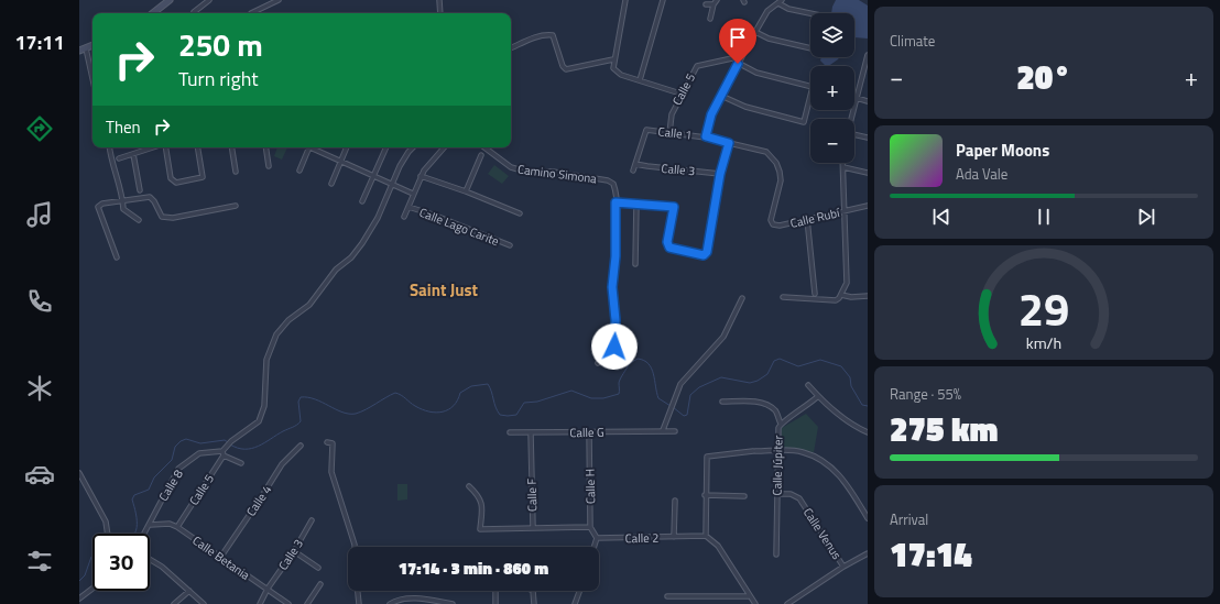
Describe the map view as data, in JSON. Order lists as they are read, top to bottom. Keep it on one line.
{"streets":{"street":["Calle 5","Calle 1","Calle 3","Camino Simona","Calle Rubí","Calle Lago Carite","Calle G","Calle Júpiter","Calle 8","Calle H","Calle F","Calle 4","Calle Venus","Calle 2","Calle Betania"]},"crossings":[["Calle 5","Calle 1"],["Calle 5","Calle 8"],["Calle 5","Calle Betania"],["Calle 1","Calle 3"],["Calle 1","Calle Rubí"],["Calle 3","Calle Betania"],["Calle G","Calle H"],["Calle G","Calle F"],["Calle Júpiter","Calle Venus"],["Calle 8","Calle Betania"],["Calle H","Calle F"],["Calle 4","Calle Betania"]],"districts":["Saint Just"],"page":{"tabs":"17:11","tile":["Climate",["Range · 55%","275 km"],["Arrival","17:14"]],"map_buttons":["+","−"],"turn":["250 m","Turn right"],"heat":["−","20°","+"],"then":"Then","song":["Paper Moons","Ada Vale"],"limit":"30","trip":"17:14 · 3 min · 860 m","gauge":["29","km/h"]}}
